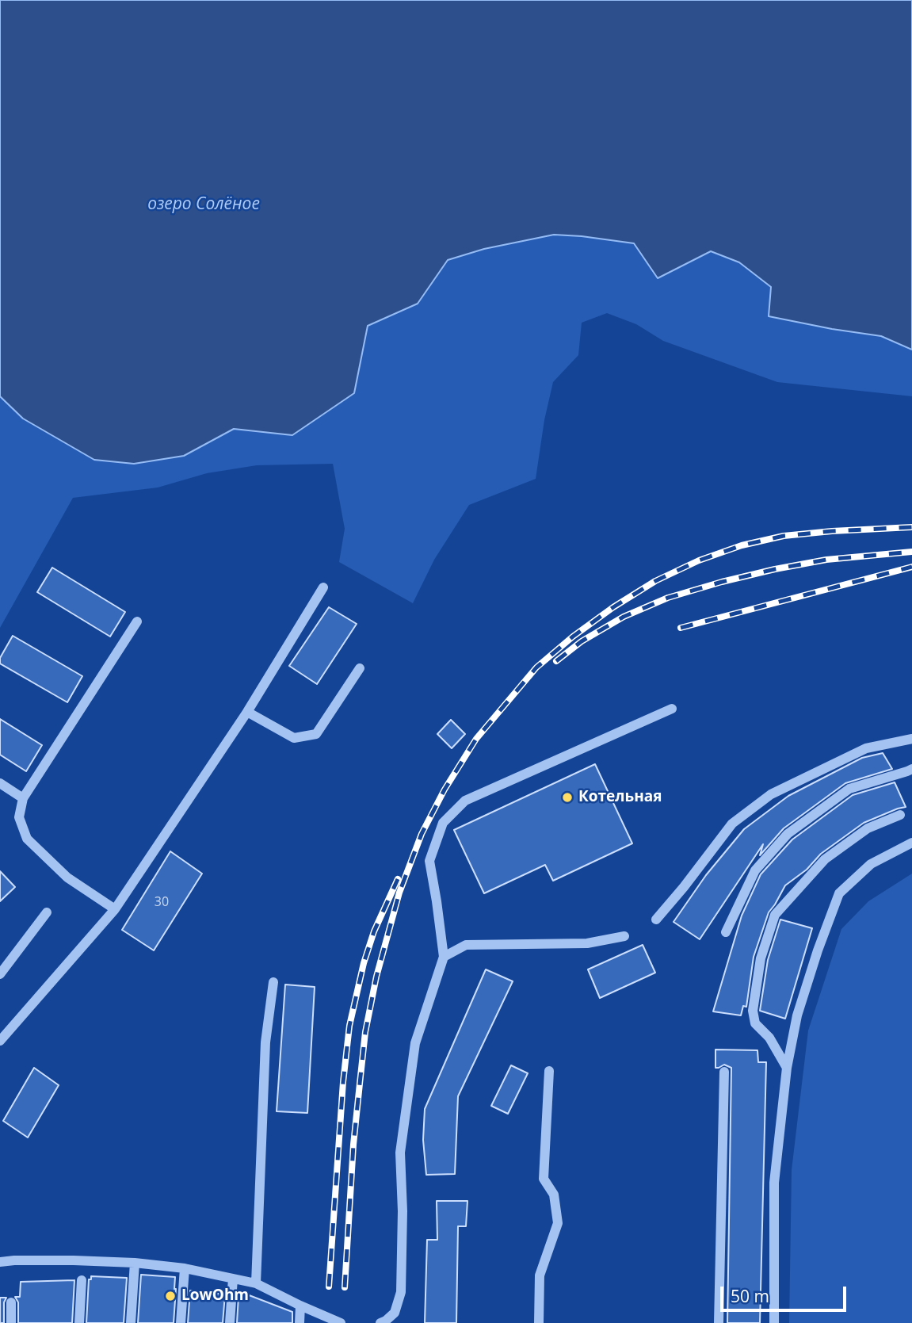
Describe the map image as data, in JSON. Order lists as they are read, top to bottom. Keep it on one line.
{"water":["озеро Солёное"],"places":["Котельная","LowOhm"],"house_numbers":["30"],"scale_bar":"50 m"}
